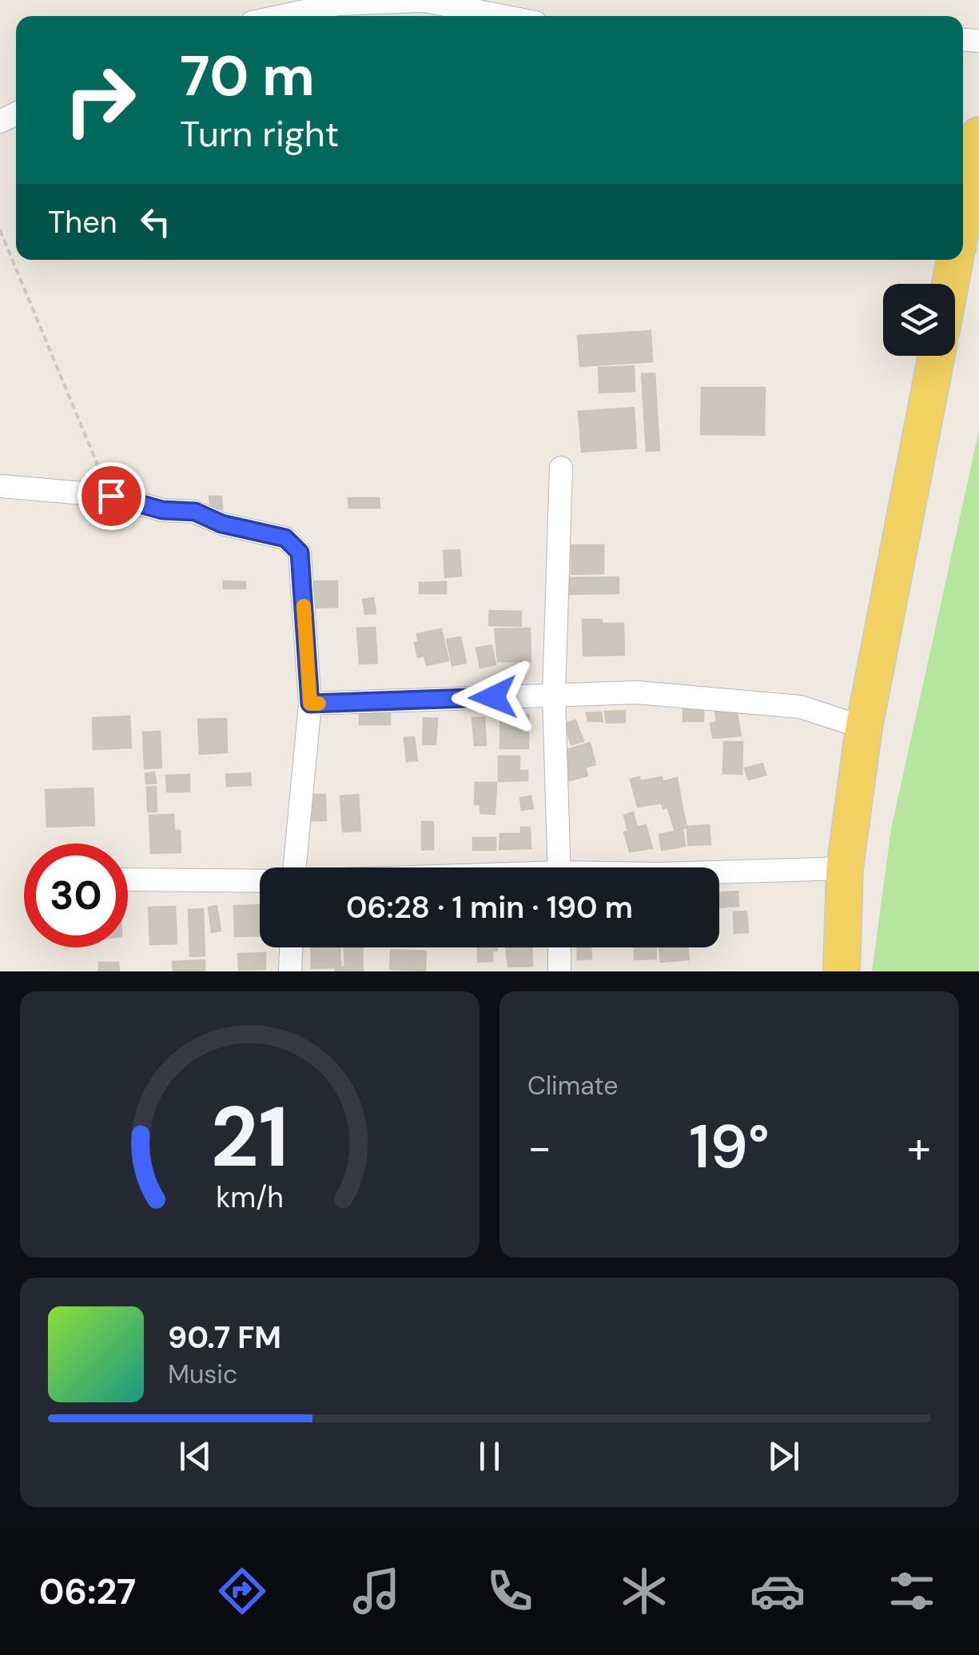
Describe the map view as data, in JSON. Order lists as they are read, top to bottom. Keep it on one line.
{"page":{"turn":["70 m","Turn right"],"then":"Then","limit":"30","trip":"06:28 · 1 min · 190 m","tile":"Climate","heat":["−","19°","+"],"song":["90.7 FM","Music"],"tabs":"06:27","gauge":["21","km/h"]}}
